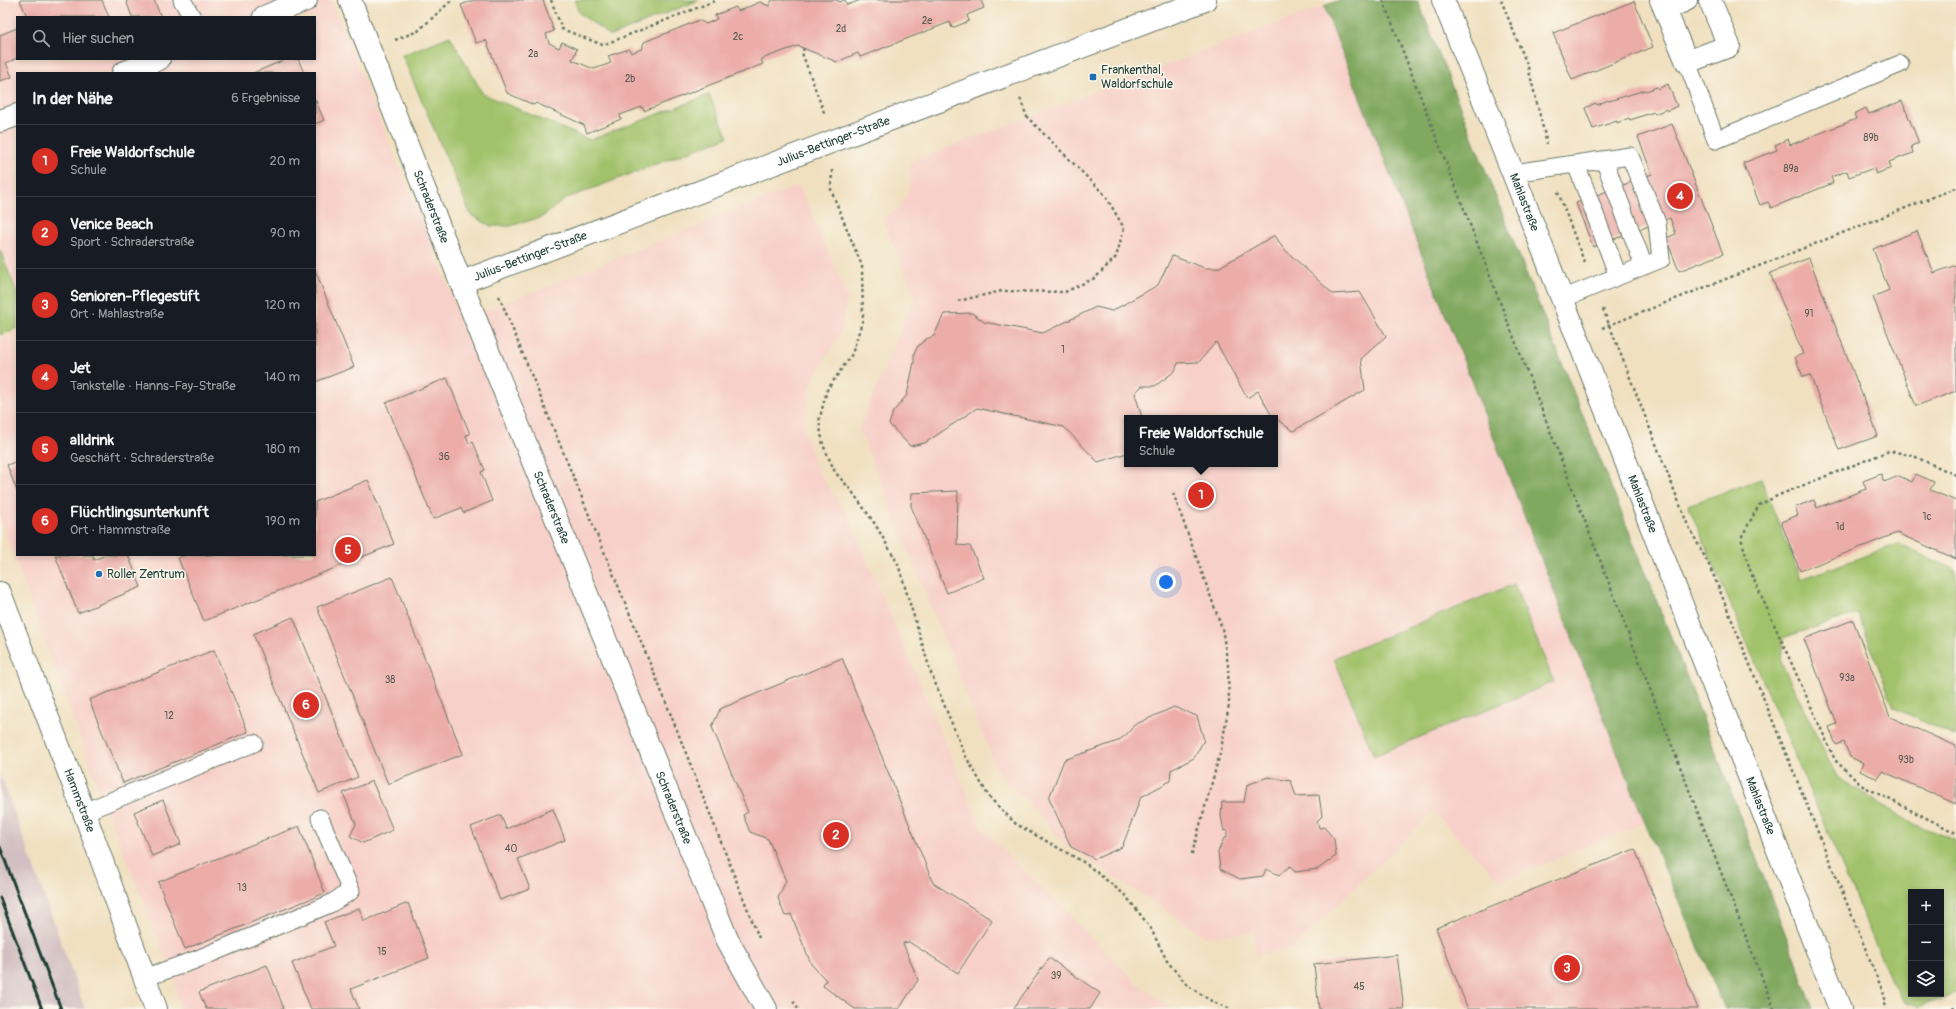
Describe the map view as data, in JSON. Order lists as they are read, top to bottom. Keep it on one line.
{"streets":{"street":["Julius-Bettinger-Straße","Mahlastraße","Schraderstraße","Hammstraße"]},"crossings":[["Julius-Bettinger-Straße","Schraderstraße"]],"places":{"transit":["Frankenthal, Waldorfschule"],"other":["Roller Zentrum"]},"house_numbers":["2e","2d","2c","2a","2b","89b","89a","91","1","36","1c","1d","93a","38","12","93b","40","13","15","39","45"],"page":{"search":"Hier suchen","heading":["In der Nähe","6 Ergebnisse"],"list":[{"mark":"1","name":"Freie Waldorfschule","note":"Schule","value":"20 m"},{"mark":"2","name":"Venice Beach","note":"Sport · Schraderstraße","value":"90 m"},{"mark":"3","name":"Senioren-Pflegestift","note":"Ort · Mahlastraße","value":"120 m"},{"mark":"4","name":"Jet","note":"Tankstelle · Hanns-Fay-Straße","value":"140 m"},{"mark":"5","name":"alldrink","note":"Geschäft · Schraderstraße","value":"180 m"},{"mark":"6","name":"Flüchtlingsunterkunft","note":"Ort · Hammstraße","value":"190 m"}],"pins":["4","1","5","6","2","3"],"popup":["Freie Waldorfschule","Schule"],"map_buttons":["+","−"]}}
